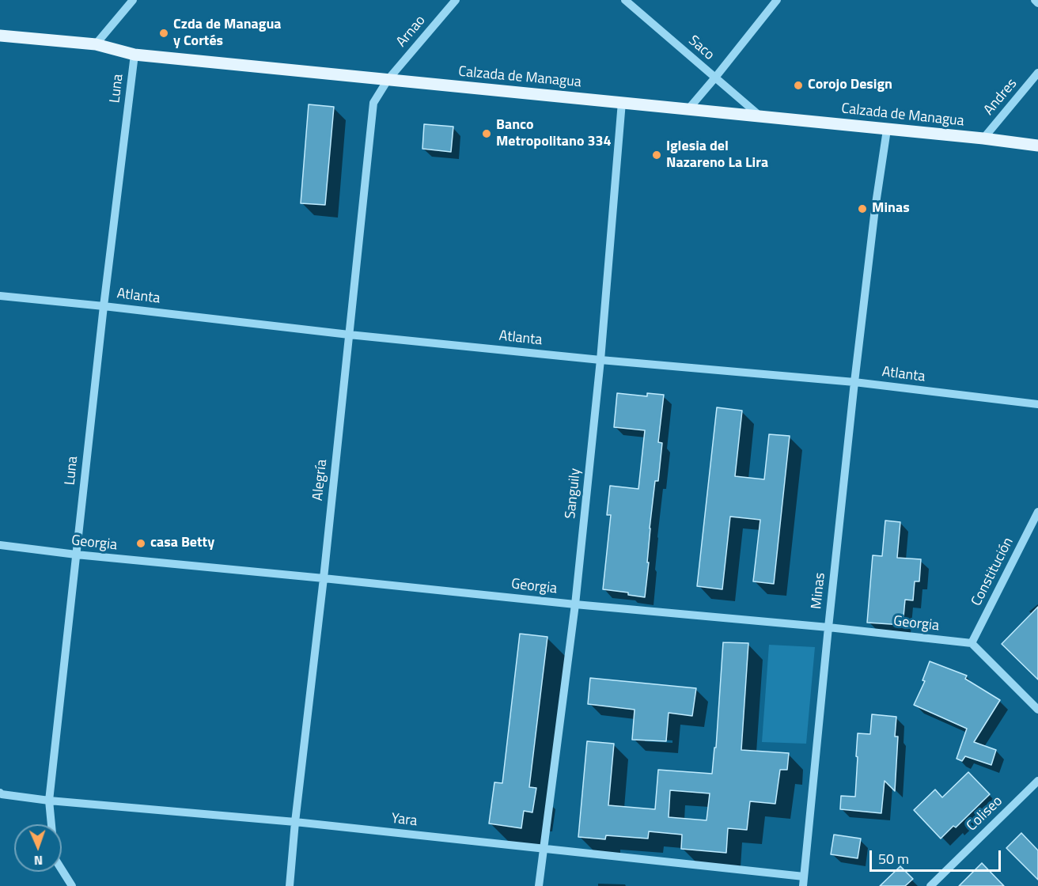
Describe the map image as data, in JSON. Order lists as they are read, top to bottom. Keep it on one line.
{"streets":{"main road":["Calzada de Managua"],"street":["Arnao","Saco","Luna","Andres","Atlanta","Alegría","Sanguily","Georgia","Constitución","Minas","Coliseo","Yara"]},"crossings":[["Arnao","Calzada de Managua"],["Arnao","Alegría"],["Saco","Calzada de Managua"],["Calzada de Managua","Luna"],["Calzada de Managua","Andres"],["Calzada de Managua","Alegría"],["Calzada de Managua","Sanguily"],["Calzada de Managua","Minas"],["Luna","Atlanta"],["Luna","Georgia"],["Luna","Yara"],["Atlanta","Alegría"],["Atlanta","Sanguily"],["Atlanta","Minas"],["Alegría","Georgia"],["Alegría","Yara"],["Sanguily","Georgia"],["Sanguily","Yara"],["Georgia","Constitución"],["Georgia","Minas"],["Minas","Yara"]],"places":["Czda de Managua y Cortés","Corojo Design","Banco Metropolitano 334","Iglesia del Nazareno La Lira","Minas","casa Betty"],"scale_bar":"50 m","north":"bottom"}
